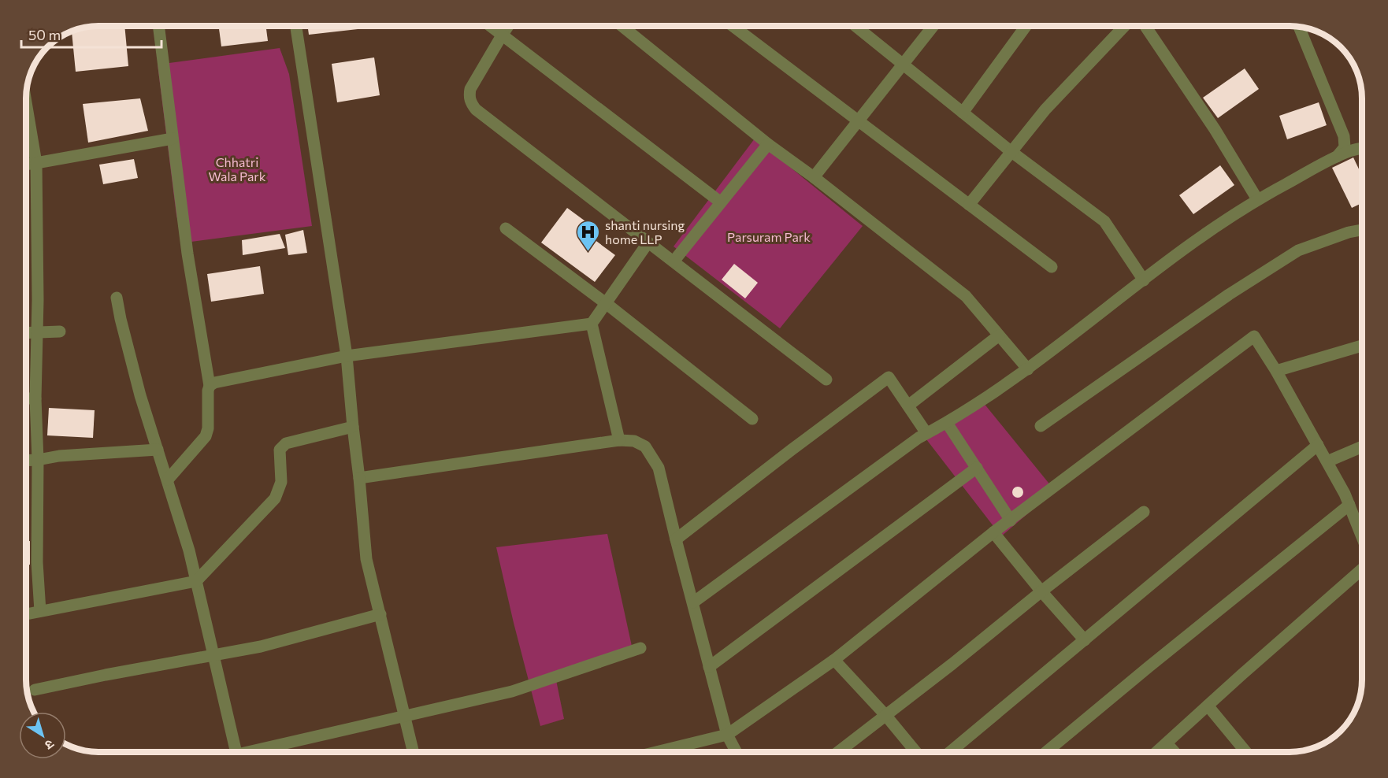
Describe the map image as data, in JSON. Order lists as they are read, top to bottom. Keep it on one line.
{"parks":["Chhatri Wala Park","Parsuram Park"],"places":{"hospital":["shanti nursing home LLP"]},"scale_bar":"50 m","north":"bottom right"}
